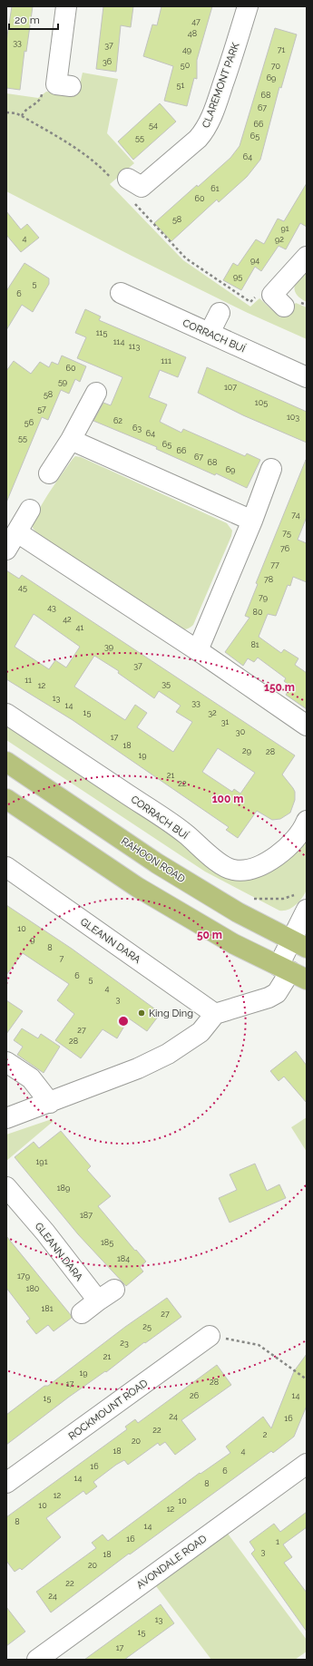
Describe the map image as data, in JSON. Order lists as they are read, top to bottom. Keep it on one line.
{"streets":{"main road":["RAHOON ROAD"],"street":["CLAREMONT PARK","CORRACH BUÍ","GLEANN DARA","ROCKMOUNT ROAD","AVONDALE ROAD"]},"places":["King Ding"],"house_numbers":["47","48","33","37","49","71","36","50","70","69","51","68","67","66","54","65","55","64","61","60","58","91","4","92","94","95","5","6","115","114","113","111","60","59","107","58","105","57","103","62","56","63","64","55","65","66","67","68","69","74","75","76","77","78","45","79","43","80","42","41","81","39","37","11","35","12","13","33","14","15","32","31","30","17","18","29","28","19","21","22","10","9","8","7","6","5","4","3","27","28","191","189","187","185","184","179","180","181","27","25","23","21","19","28","17","26","14","15","24","16","22","2","20","18","4","16","6","14","8","12","10","10","12","8","14","16","1","3","18","20","22","24","13","15","17"],"scale_bar":"20 m","rings":["150 m","100 m","50 m"]}
